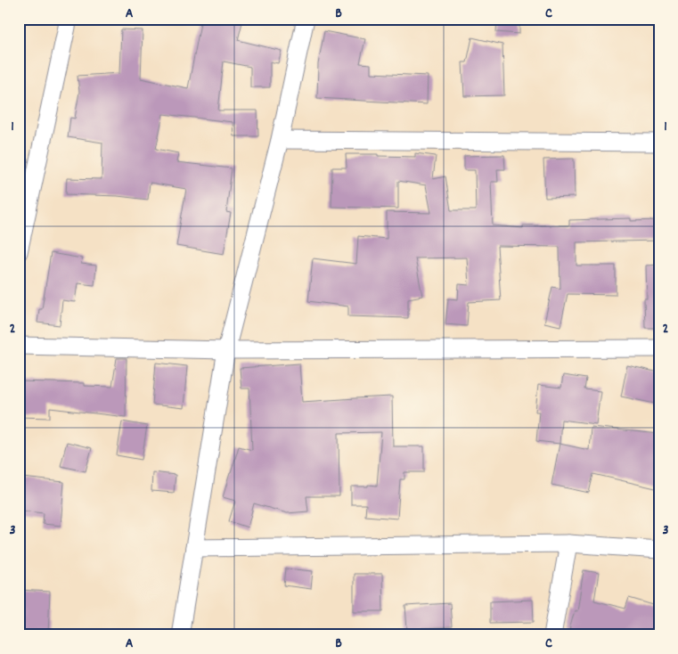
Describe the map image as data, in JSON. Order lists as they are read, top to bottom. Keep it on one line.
{"grid":{"columns":["A","B","C"],"rows":["1","2","3"]}}
